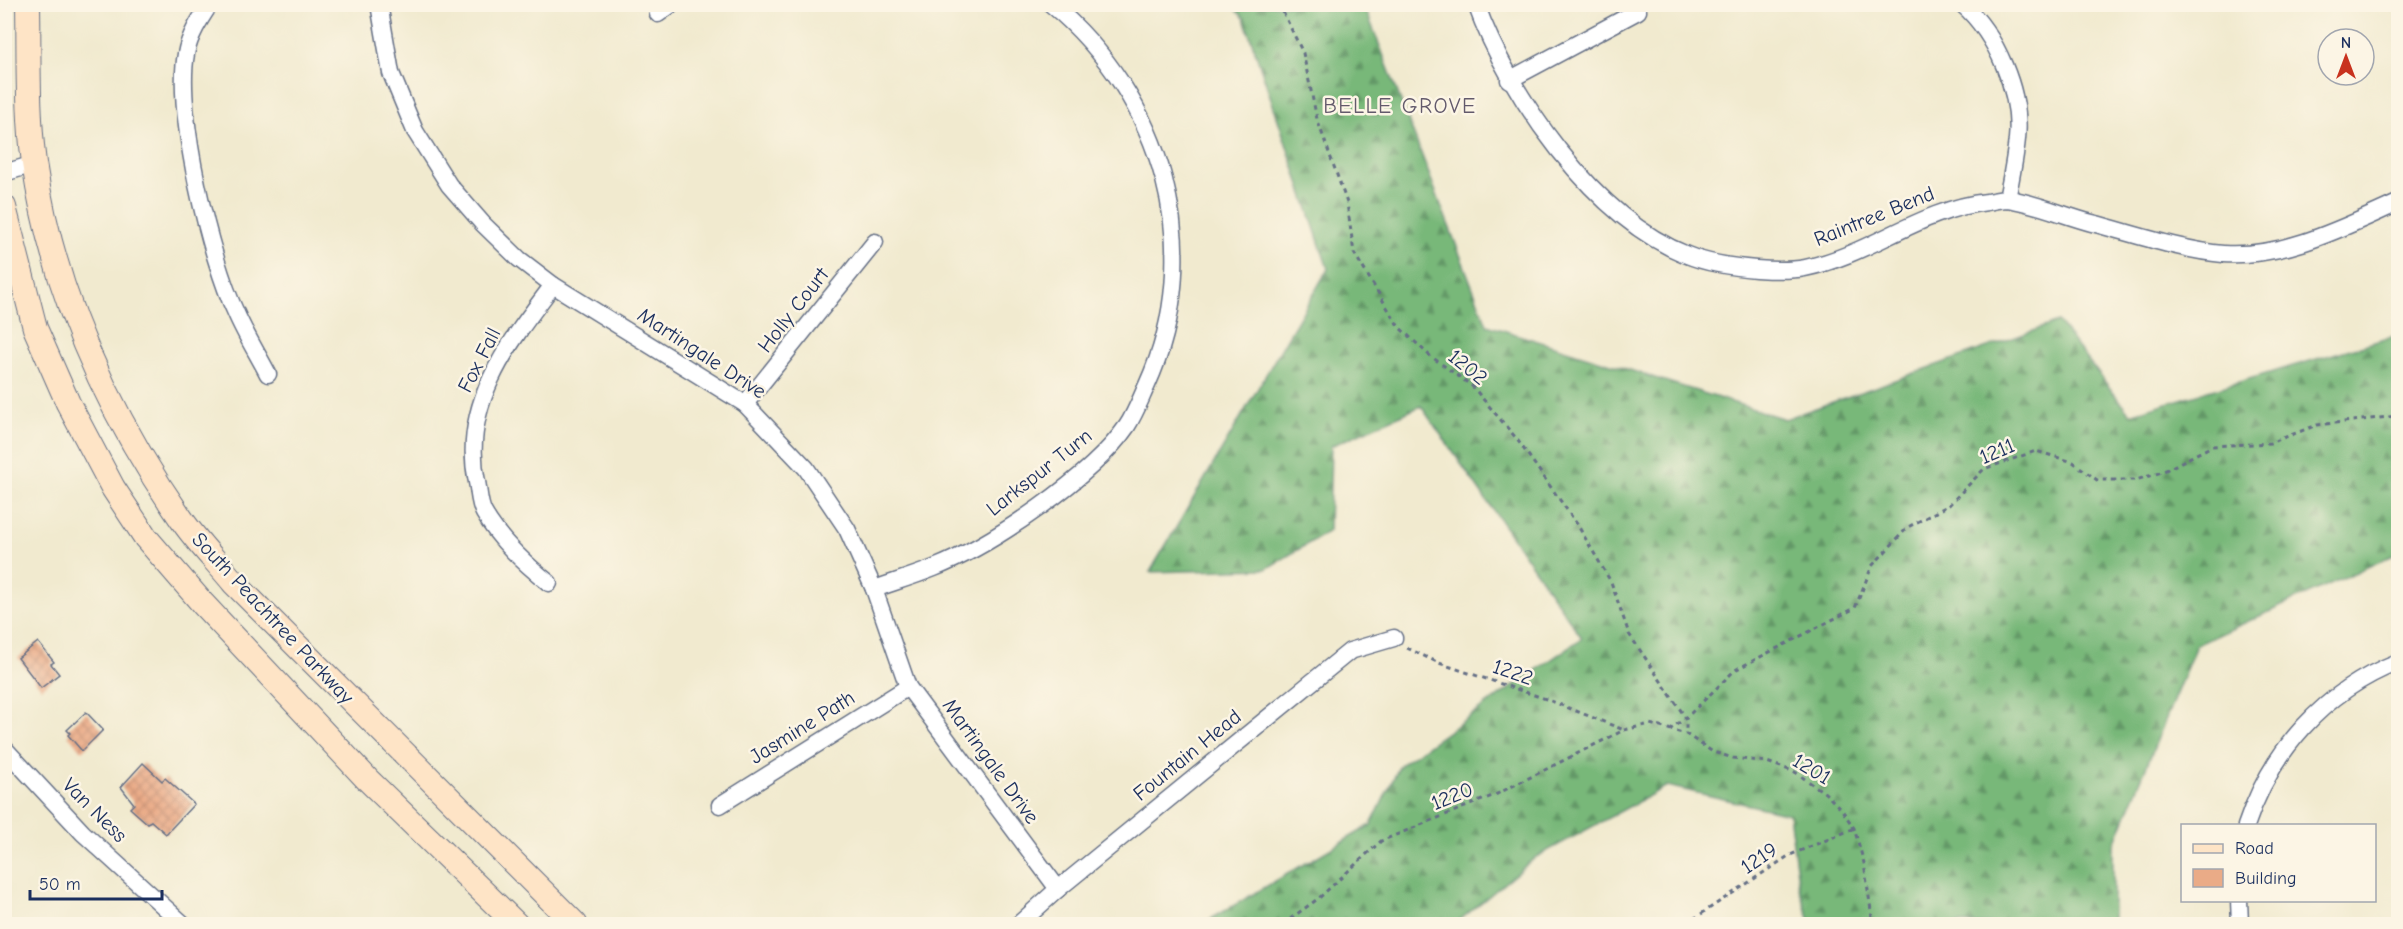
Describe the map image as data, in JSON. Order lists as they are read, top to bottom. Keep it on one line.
{"streets":{"main road":["South Peachtree Parkway"],"street":["Raintree Bend","Holly Court","Martingale Drive","Fox Fall","Larkspur Turn","Jasmine Path","Fountain Head","Van Ness"],"path":["1202","1211","1222","1201","1220","1219"]},"crossings":[["Holly Court","Martingale Drive"],["Martingale Drive","Fox Fall"],["Martingale Drive","Larkspur Turn"],["Martingale Drive","Jasmine Path"],["Martingale Drive","Fountain Head"],["1202","1211"],["1211","1201"],["1222","Fountain Head"],["1222","1220"],["1201","1220"],["1201","1219"]],"districts":["BELLE GROVE"],"legend":["Road","Building"],"scale_bar":"50 m","north":"top"}
